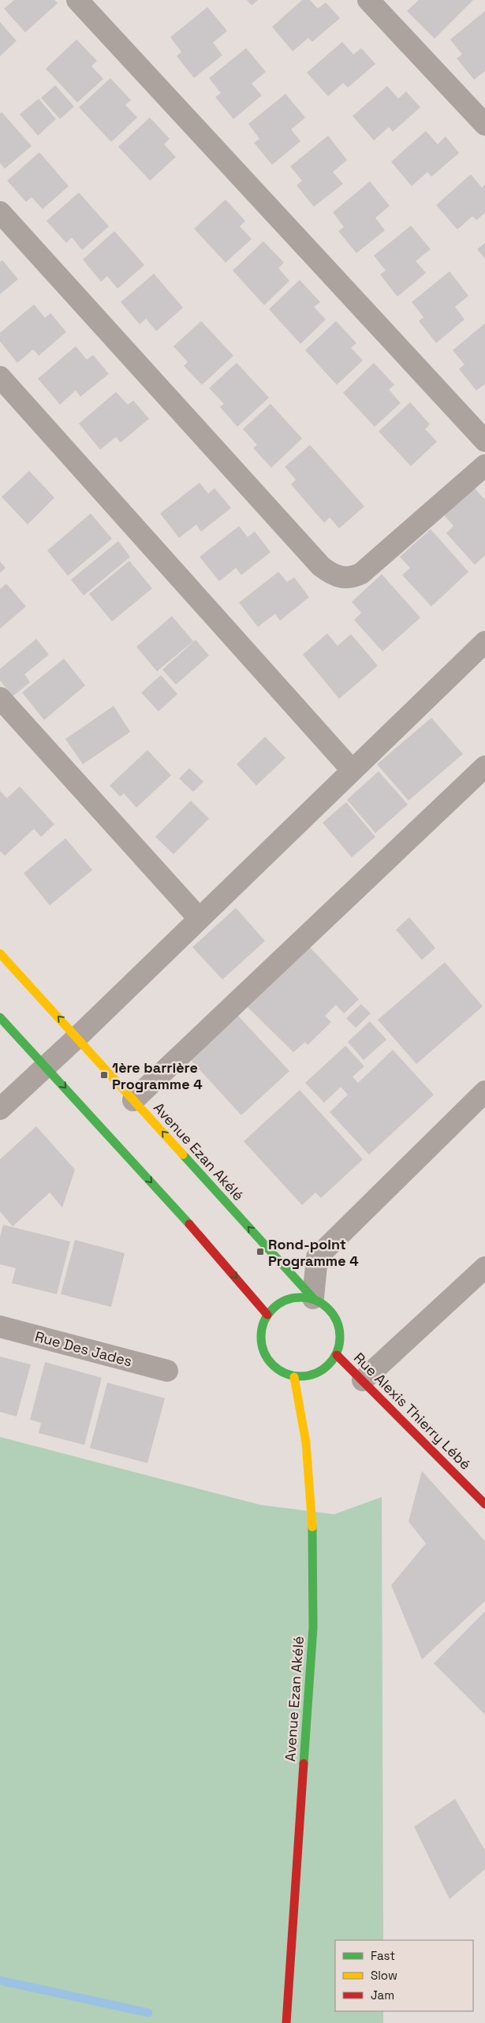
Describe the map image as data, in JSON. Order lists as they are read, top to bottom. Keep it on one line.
{"streets":{"main road":["Avenue Ezan Akélé","Rue Alexis Thierry Lébé"],"street":["Rue Des Jades"]},"crossings":[["Avenue Ezan Akélé","Rue Alexis Thierry Lébé"]],"places":{"transit":["1ère barrière Programme 4","Rond-point Programme 4"]},"legend":["Fast","Slow","Jam"]}
